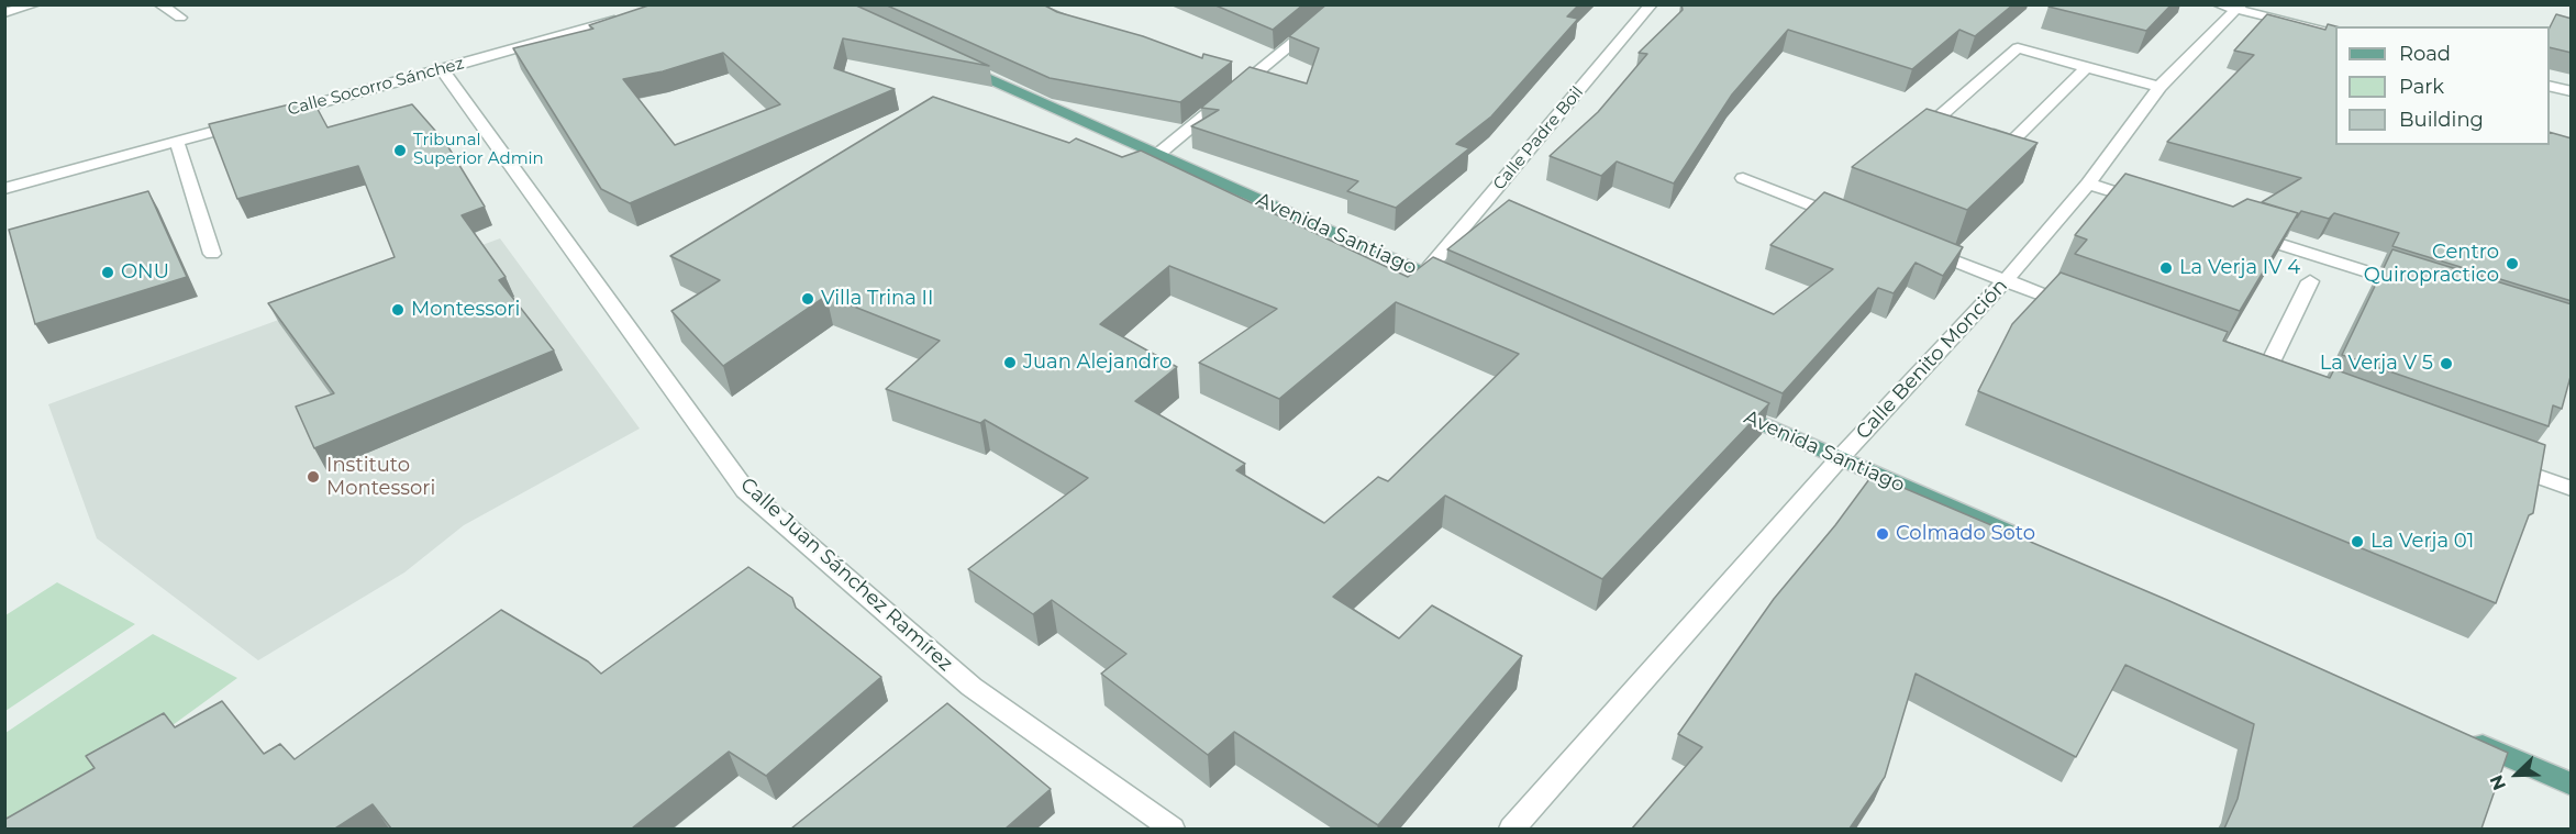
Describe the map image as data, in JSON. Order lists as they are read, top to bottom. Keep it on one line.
{"streets":{"main road":["Avenida Santiago"],"street":["Calle Socorro Sánchez","Calle Padre Boil","Calle Benito Monción","Calle Juan Sánchez Ramírez"]},"crossings":[["Calle Socorro Sánchez","Calle Juan Sánchez Ramírez"],["Calle Padre Boil","Avenida Santiago"],["Avenida Santiago","Calle Benito Monción"]],"places":["Tribunal Superior Admin","Centro Quiropractico","La Verja IV 4","ONU","Villa Trina II","Montessori","Juan Alejandro","La Verja V 5","Instituto Montessori","Colmado Soto","La Verja 01"],"legend":["Road","Park","Building"],"north":"bottom left"}
